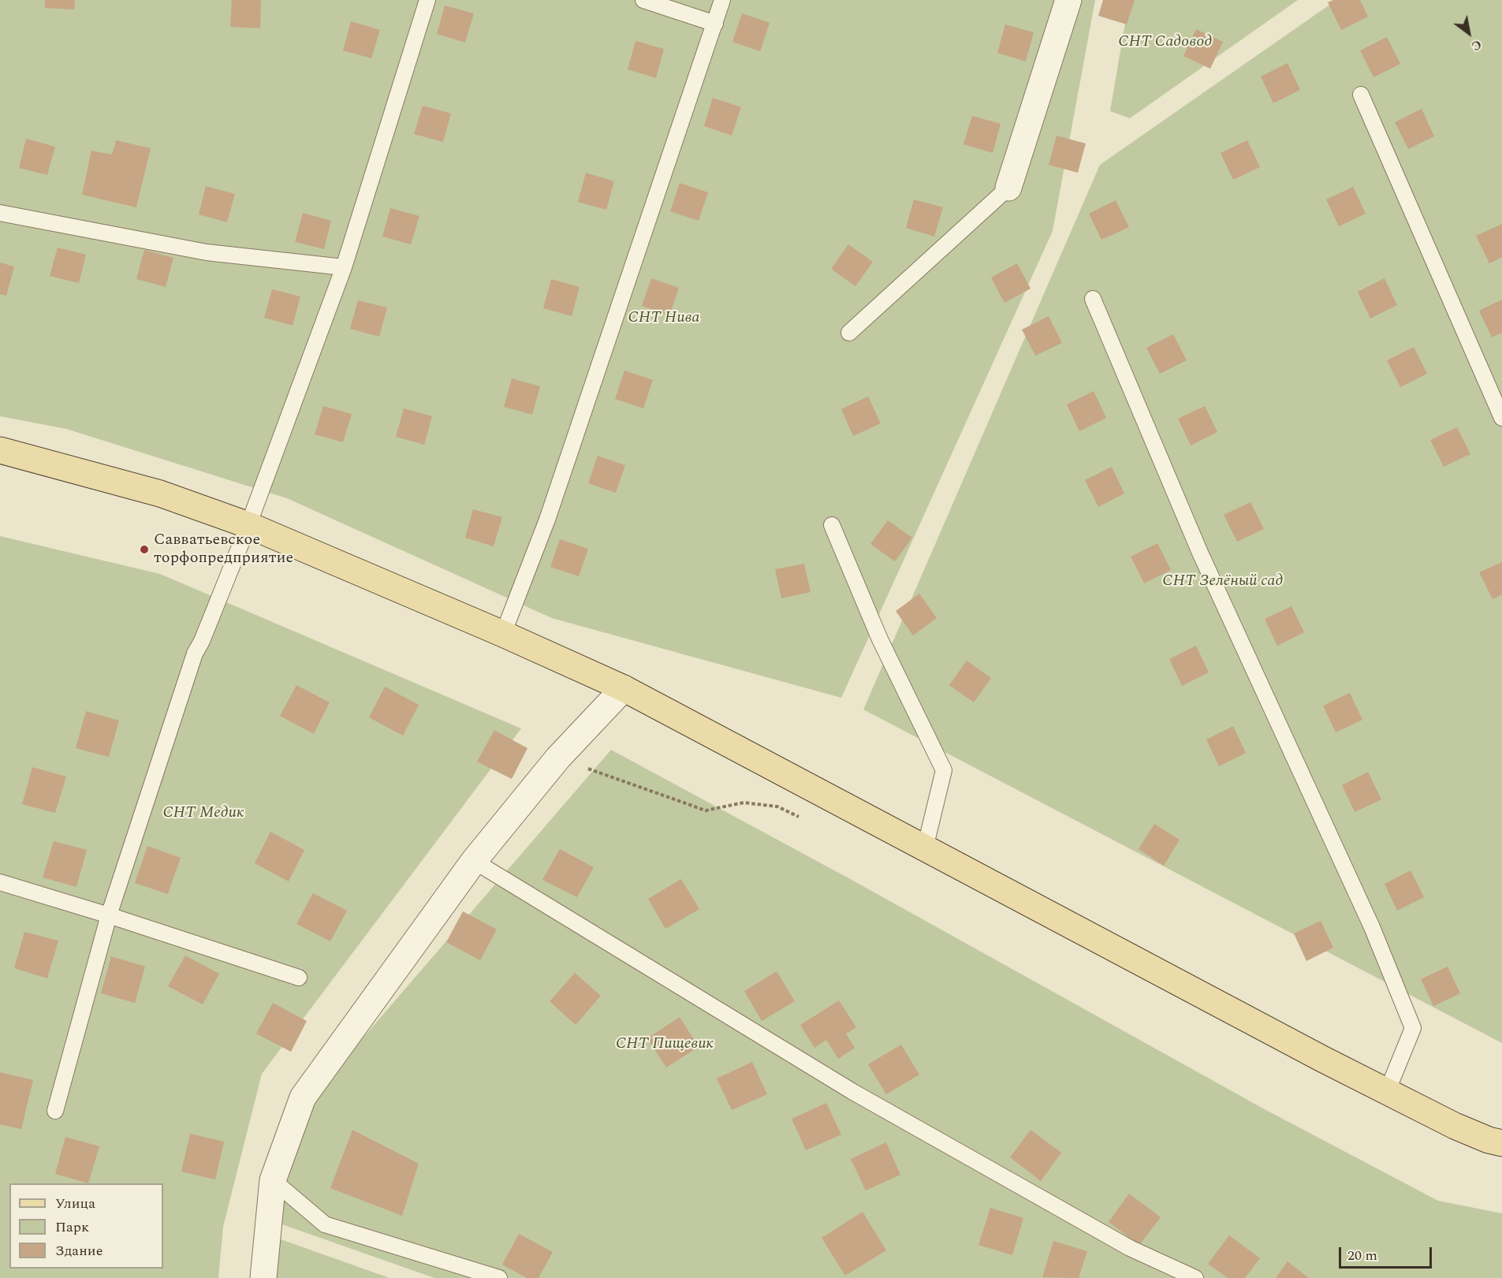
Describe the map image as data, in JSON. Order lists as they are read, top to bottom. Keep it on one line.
{"parks":["СНТ Садовод","СНТ Нива","СНТ Зелёный сад","СНТ Медик","СНТ Пищевик"],"places":["Савватьевское торфопредприятие"],"legend":["Улица","Парк","Здание"],"scale_bar":"20 m","north":"bottom right"}
